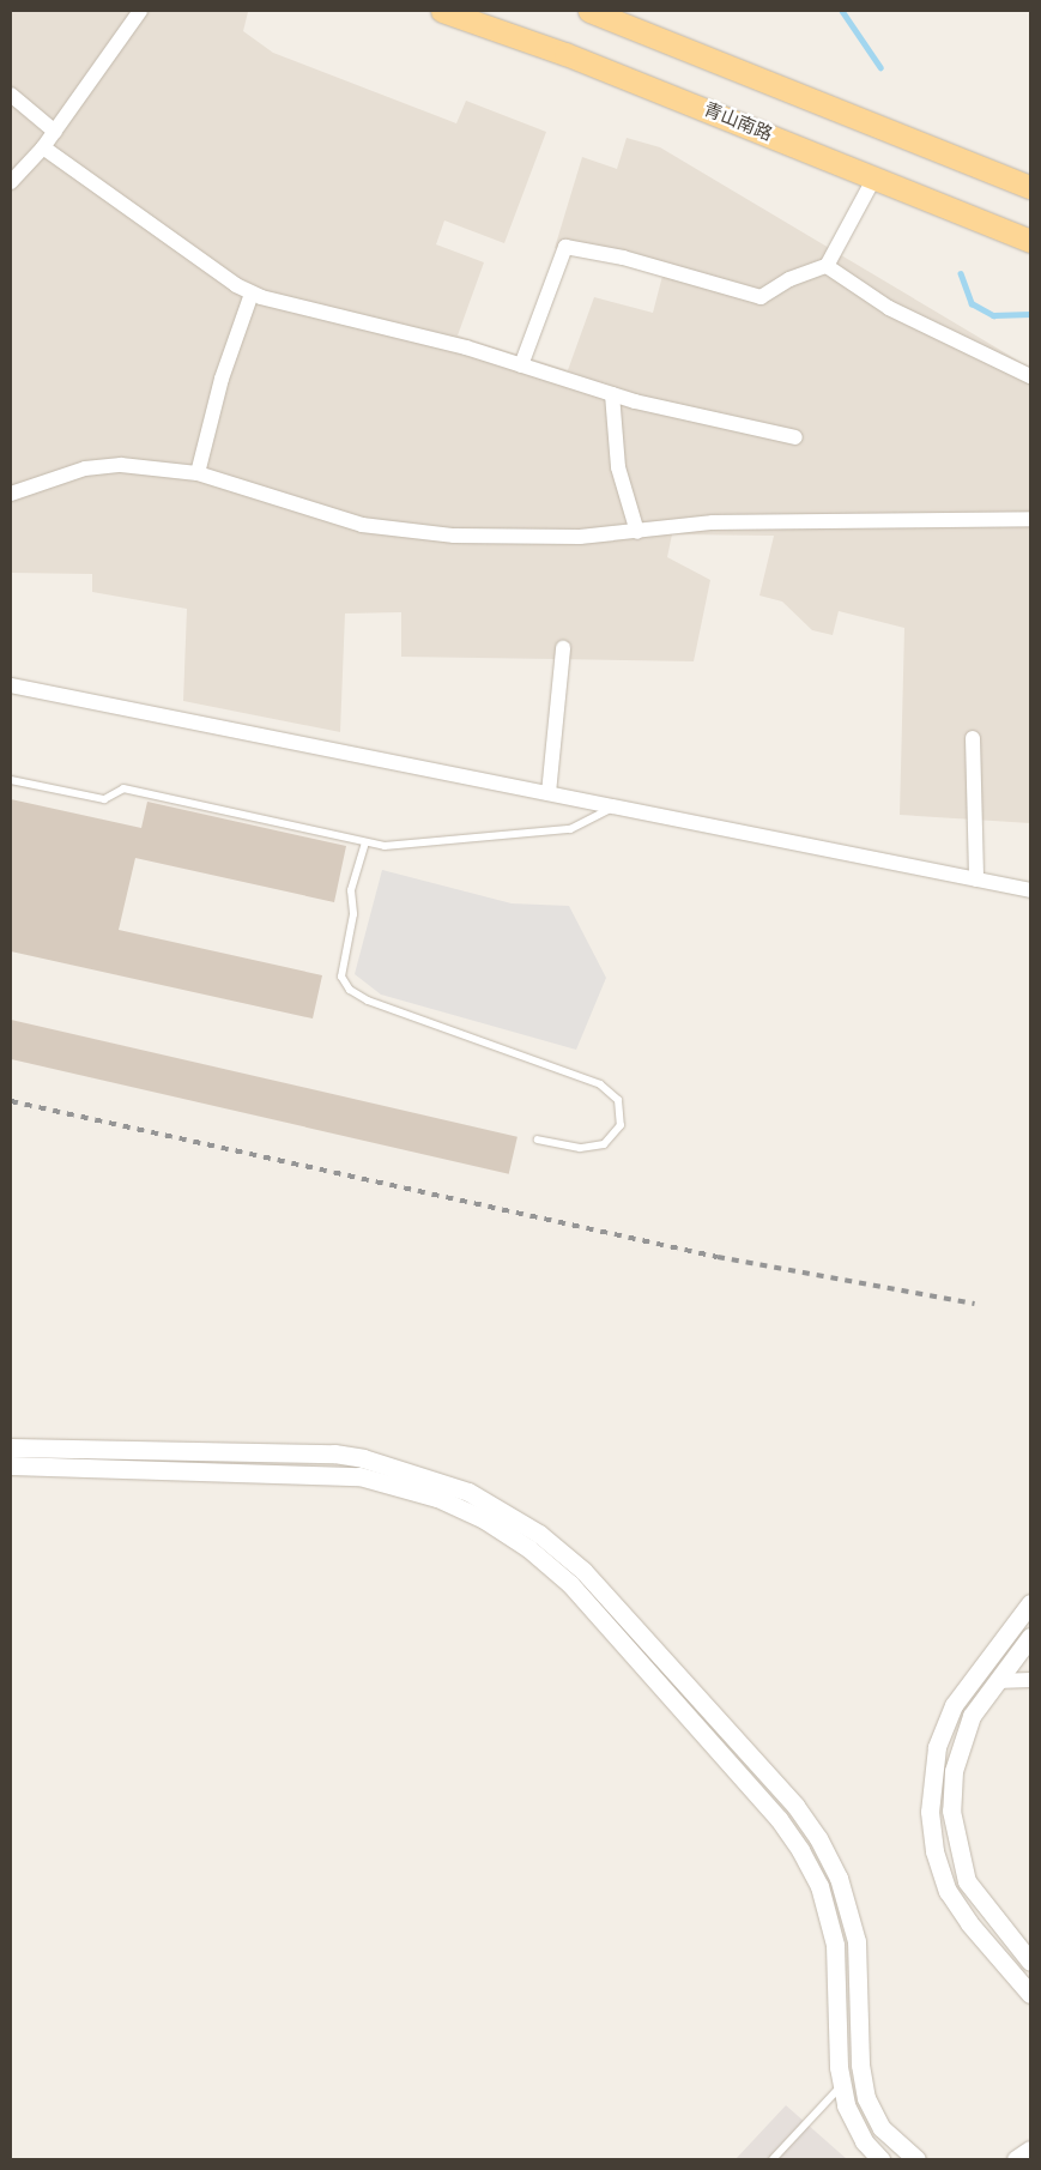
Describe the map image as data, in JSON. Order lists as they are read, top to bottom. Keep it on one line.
{"streets":{"main road":["青山南路"]}}
